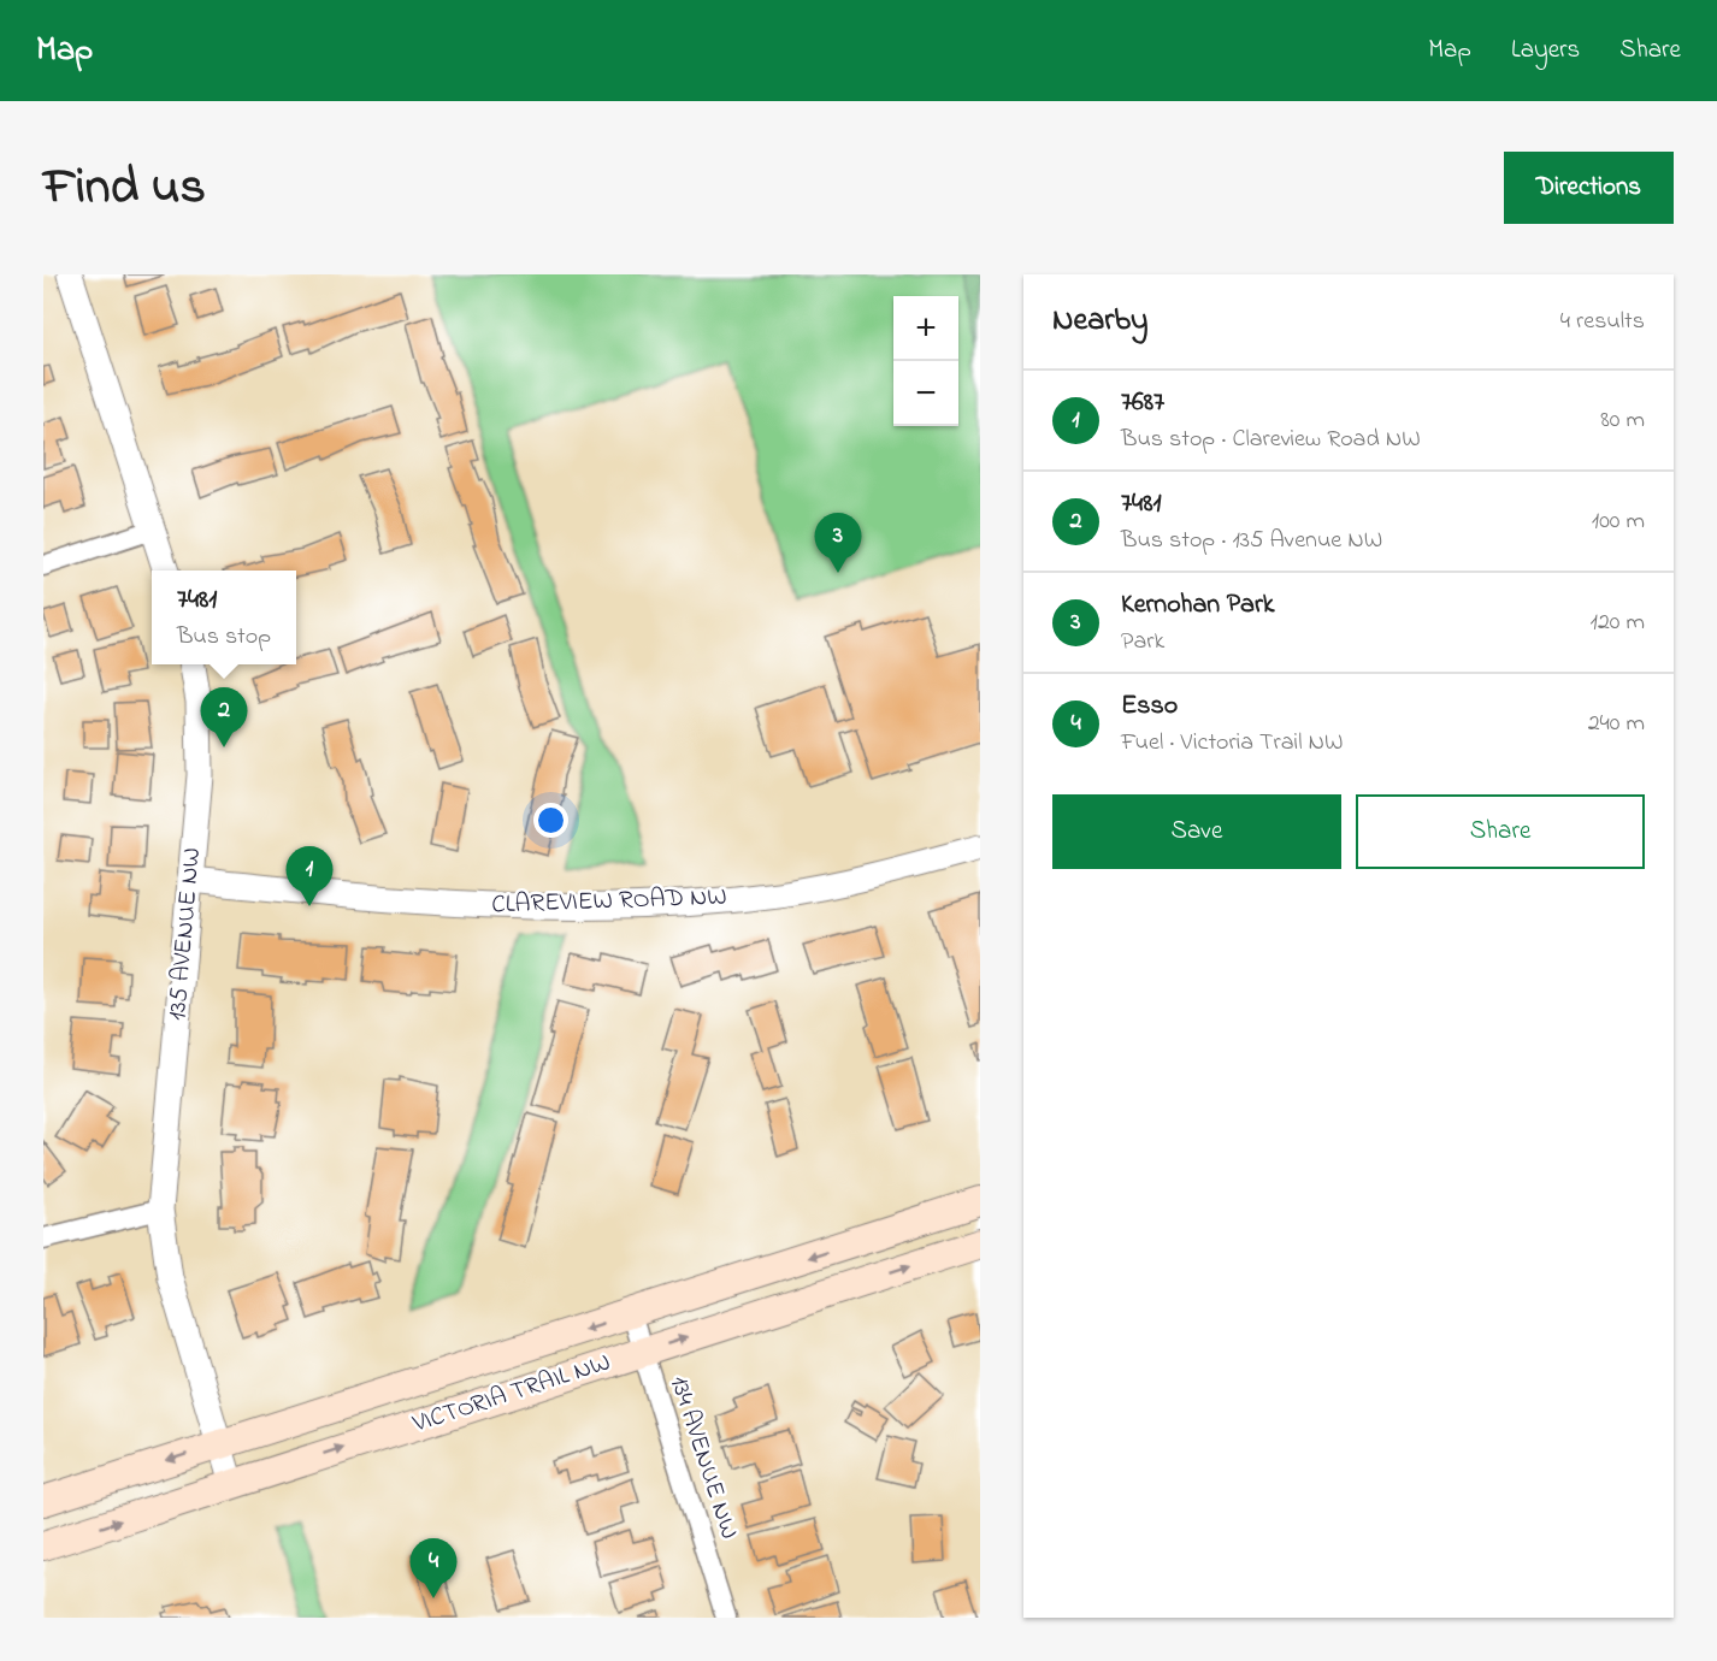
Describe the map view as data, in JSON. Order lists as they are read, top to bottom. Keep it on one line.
{"streets":{"main road":["VICTORIA TRAIL NW"],"street":["CLAREVIEW ROAD NW","135 AVENUE NW","134 AVENUE NW"]},"crossings":[["CLAREVIEW ROAD NW","135 AVENUE NW"],["135 AVENUE NW","VICTORIA TRAIL NW"],["VICTORIA TRAIL NW","134 AVENUE NW"]],"page":{"header":"Map","nav":["Map","Layers","Share"],"title":"Find us","buttons":["Directions",["Save","Share"]],"heading":["Nearby","4 results"],"map_buttons":["+","−"],"list":[{"mark":"1","name":"7687","note":"Bus stop · Clareview Road NW","value":"80 m"},{"mark":"2","name":"7481","note":"Bus stop · 135 Avenue NW","value":"100 m"},{"mark":"3","name":"Kernohan Park","note":"Park","value":"120 m"},{"mark":"4","name":"Esso","note":"Fuel · Victoria Trail NW","value":"240 m"}],"pins":["3","2","1","4"],"popup":["7481","Bus stop"]}}
